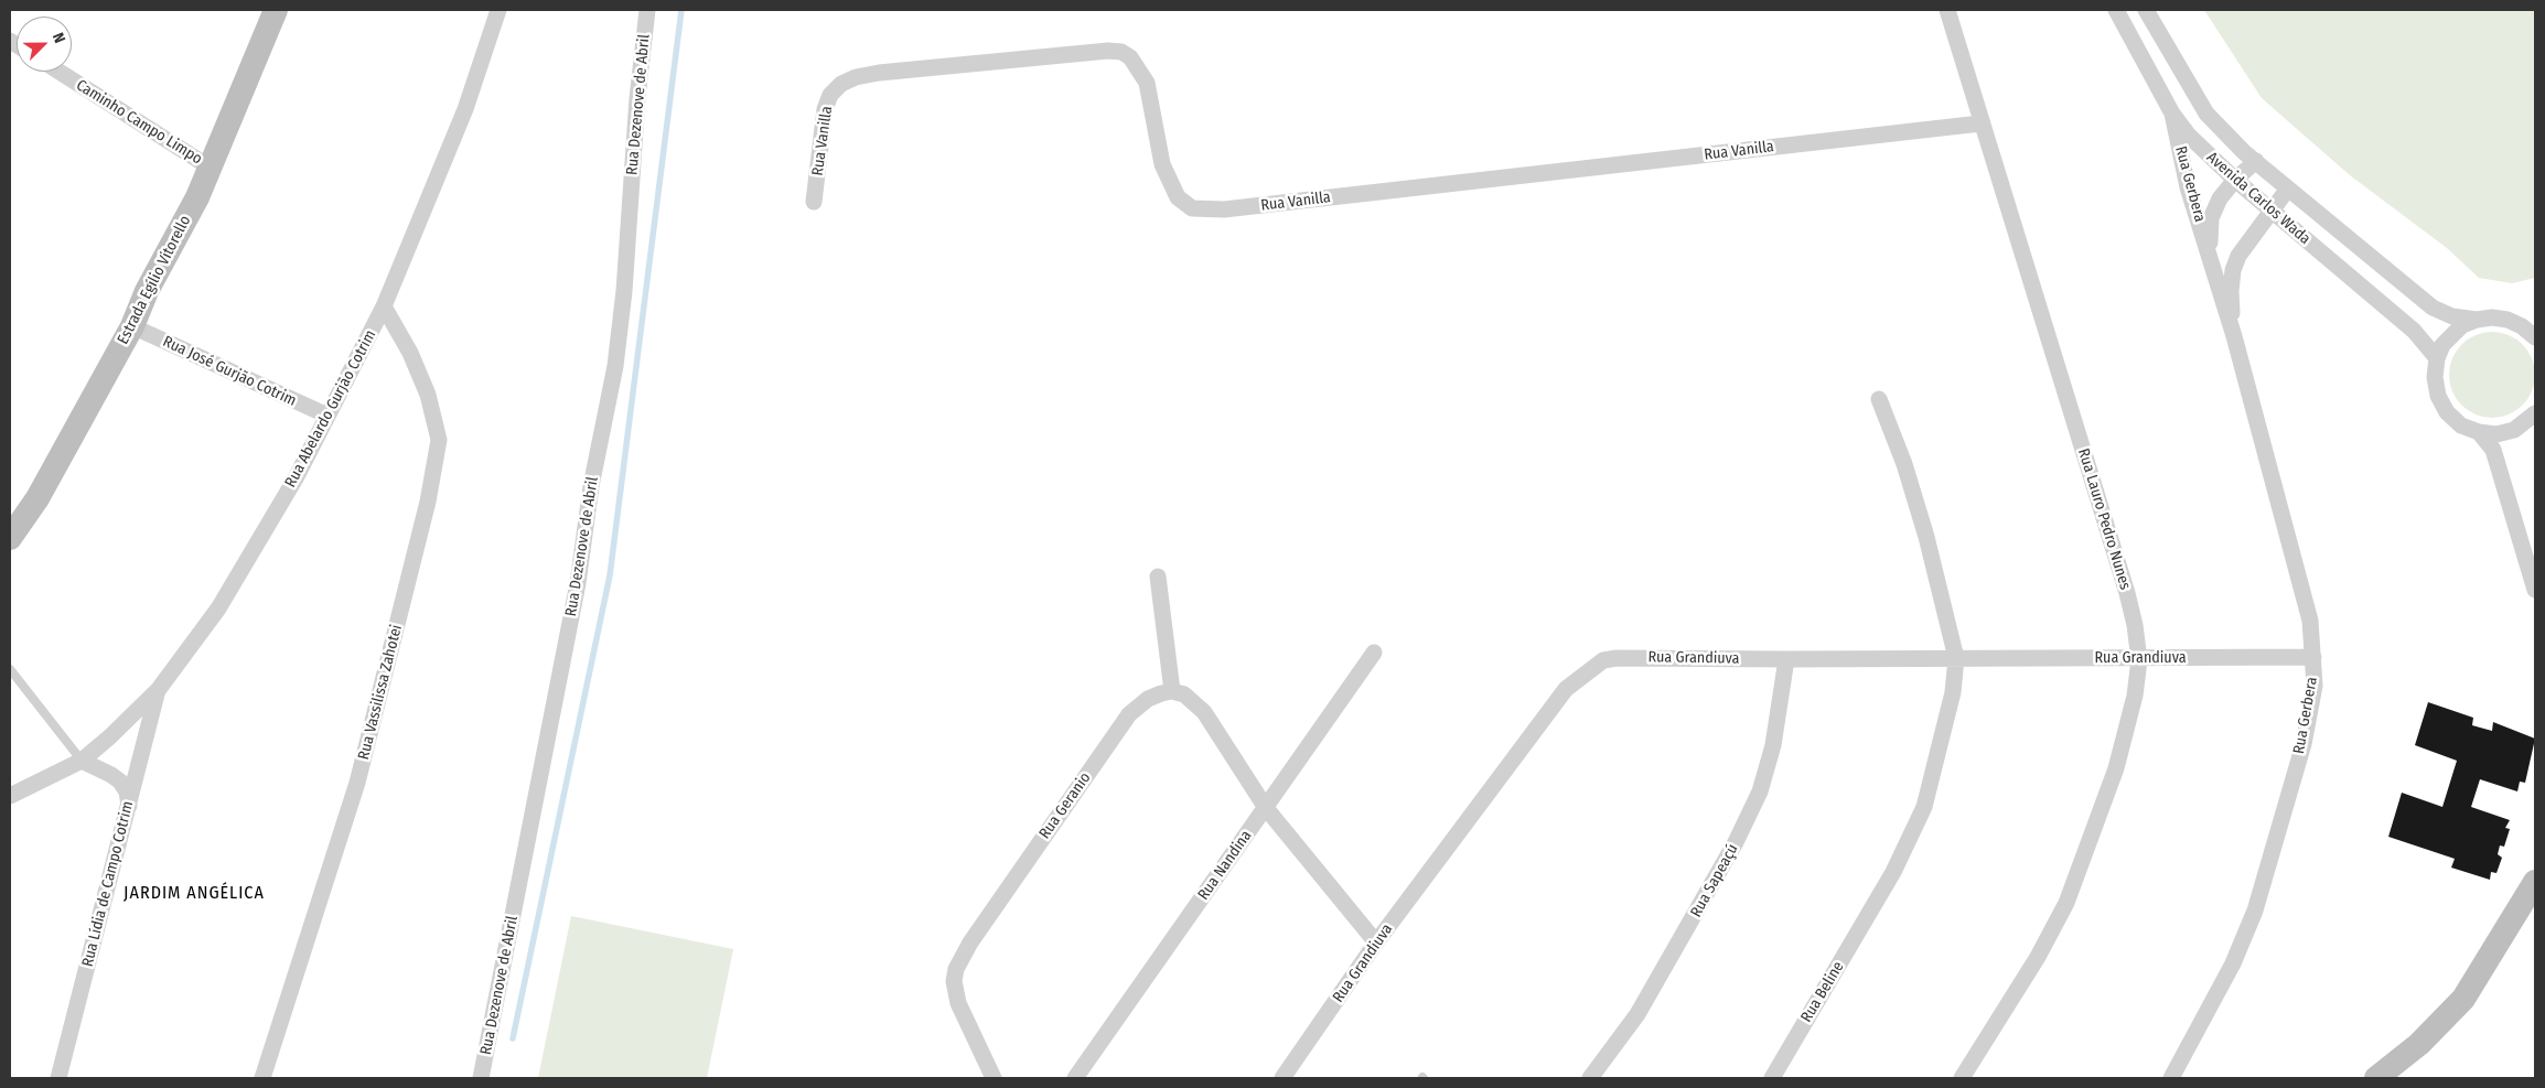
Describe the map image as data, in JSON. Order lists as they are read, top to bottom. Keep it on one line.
{"streets":{"street":["Rua Dezenove de Abril","Caminho Campo Limpo","Rua Vanilla","Rua Gerbera","Avenida Carlos Wada","Estrada Egílio Vitorello","Rua José Gurjão Cotrim","Rua Abelardo Gurjão Cotrim","Rua Lauro Pedro Nunes","Rua Grandiuva","Rua Vassilissa Zahotei","Rua Geranio","Rua Nandina","Rua Sapeaçú","Rua Lídia de Campo Cotrim","Rua Beline"]},"crossings":[["Caminho Campo Limpo","Estrada Egílio Vitorello"],["Rua Vanilla","Rua Lauro Pedro Nunes"],["Rua Gerbera","Avenida Carlos Wada"],["Rua Gerbera","Rua Grandiuva"],["Estrada Egílio Vitorello","Rua José Gurjão Cotrim"],["Rua José Gurjão Cotrim","Rua Abelardo Gurjão Cotrim"],["Rua Abelardo Gurjão Cotrim","Rua Vassilissa Zahotei"],["Rua Abelardo Gurjão Cotrim","Rua Lídia de Campo Cotrim"],["Rua Lauro Pedro Nunes","Rua Grandiuva"],["Rua Grandiuva","Rua Sapeaçú"],["Rua Grandiuva","Rua Beline"]],"districts":["JARDIM ANGÉLICA"],"north":"top right"}
